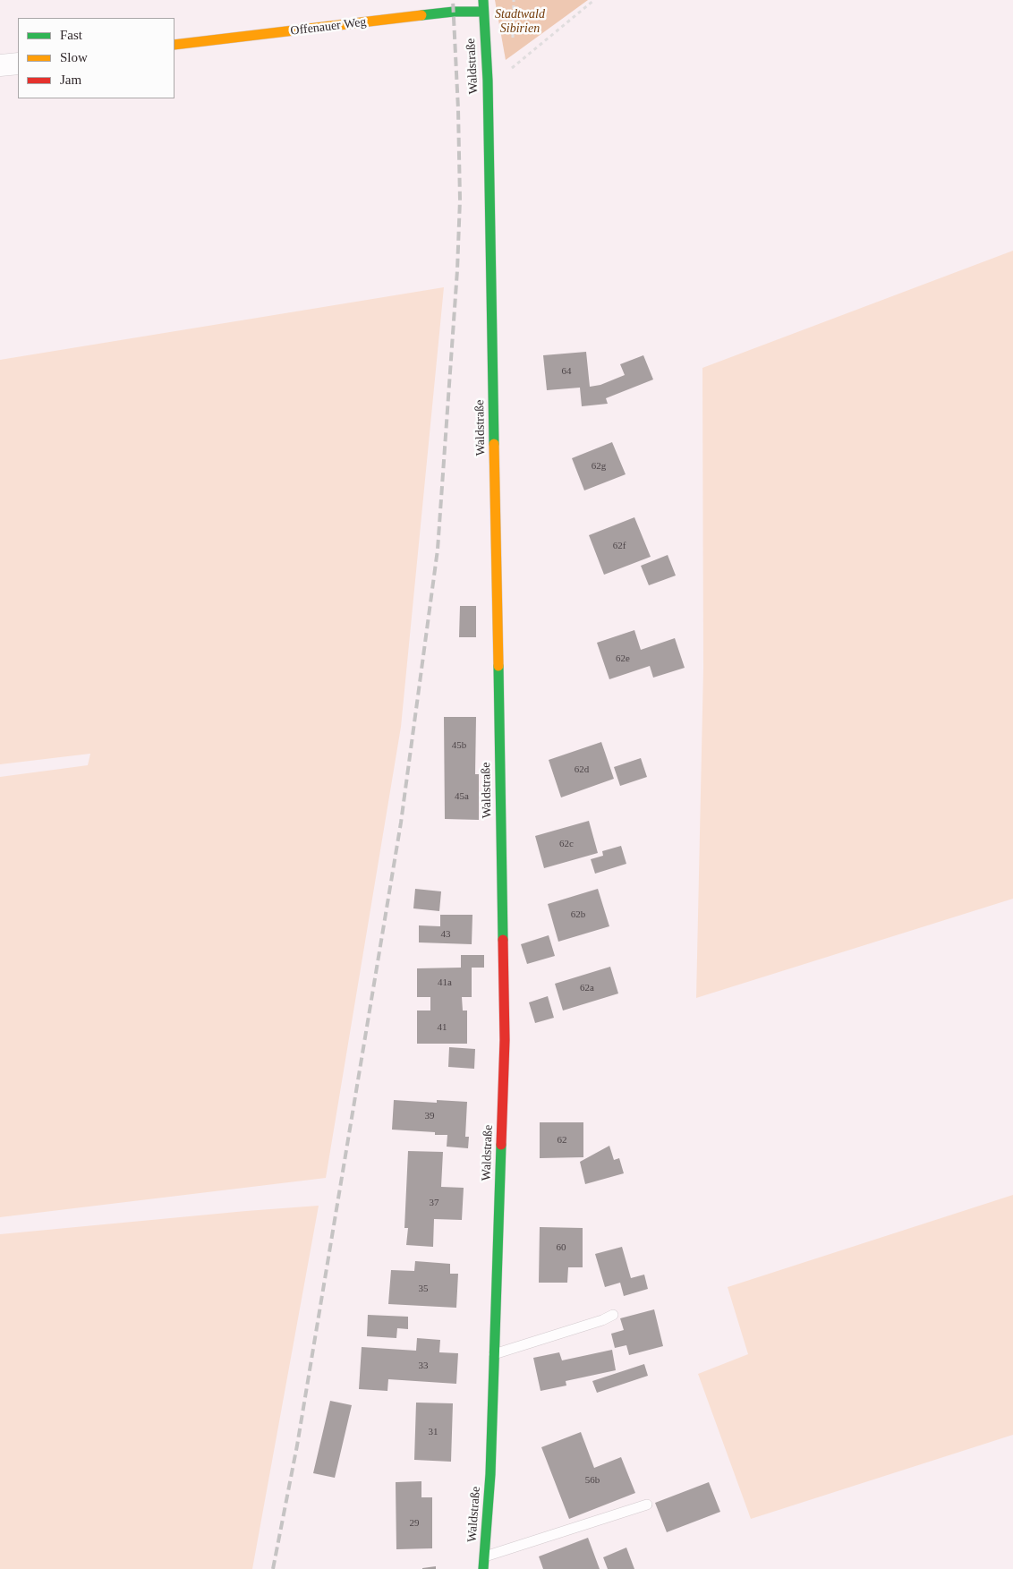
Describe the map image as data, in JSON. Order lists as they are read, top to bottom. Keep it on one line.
{"streets":{"street":["Offenauer Weg","Waldstraße"]},"crossings":[["Offenauer Weg","Waldstraße"]],"parks":["Stadtwald Sibirien"],"house_numbers":["64","62g","62f","62e","45b","62d","45a","62c","62b","43","41a","62a","41","39","62","37","60","35","33","31","56b","29"],"legend":["Fast","Slow","Jam"]}
